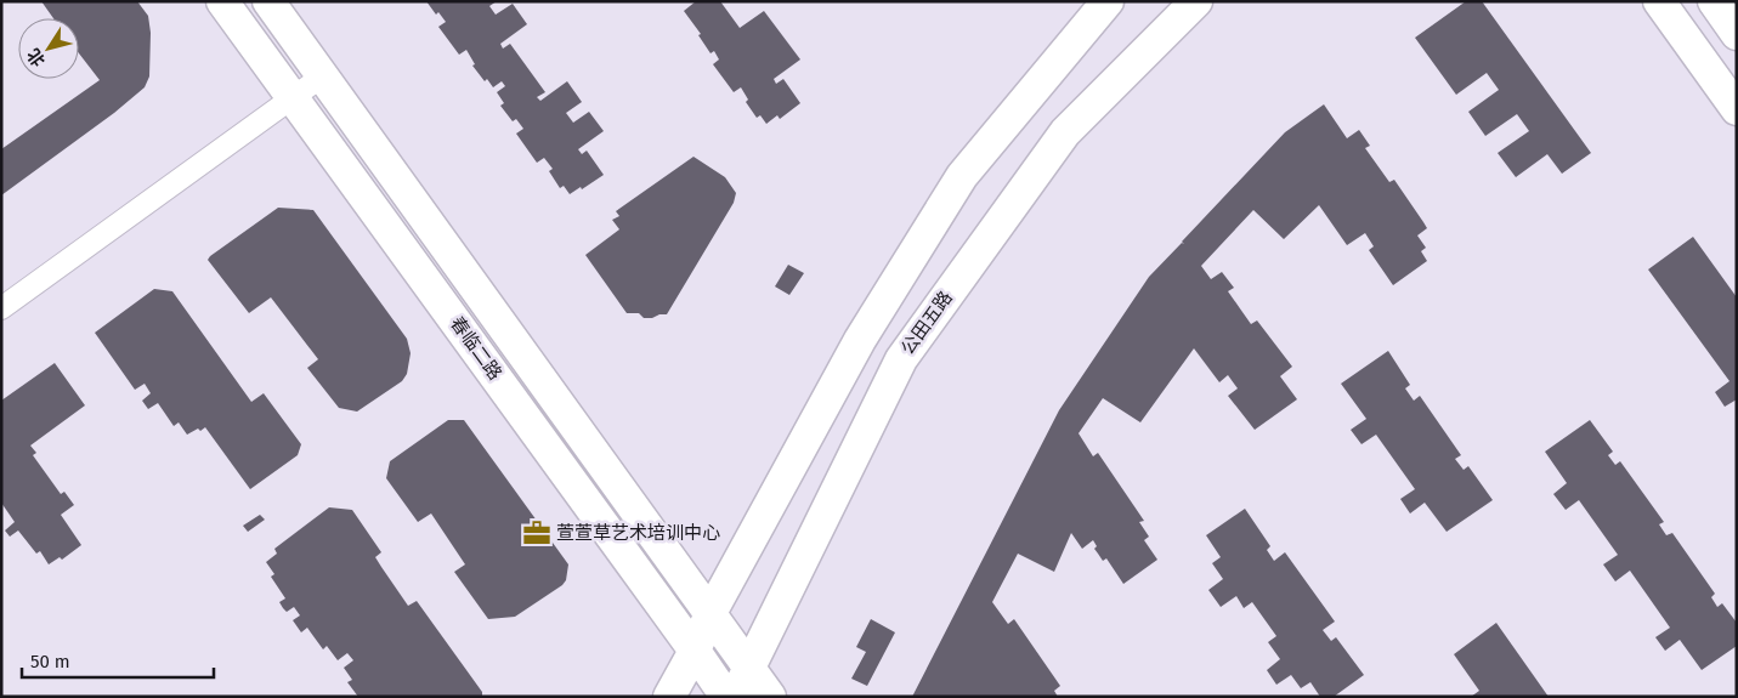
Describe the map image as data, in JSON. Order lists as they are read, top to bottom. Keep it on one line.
{"streets":{"street":["公田五路","春临二路"]},"crossings":[["公田五路","春临二路"]],"places":{"office":["萱萱草艺术培训中心"]},"scale_bar":"50 m","north":"bottom left"}
